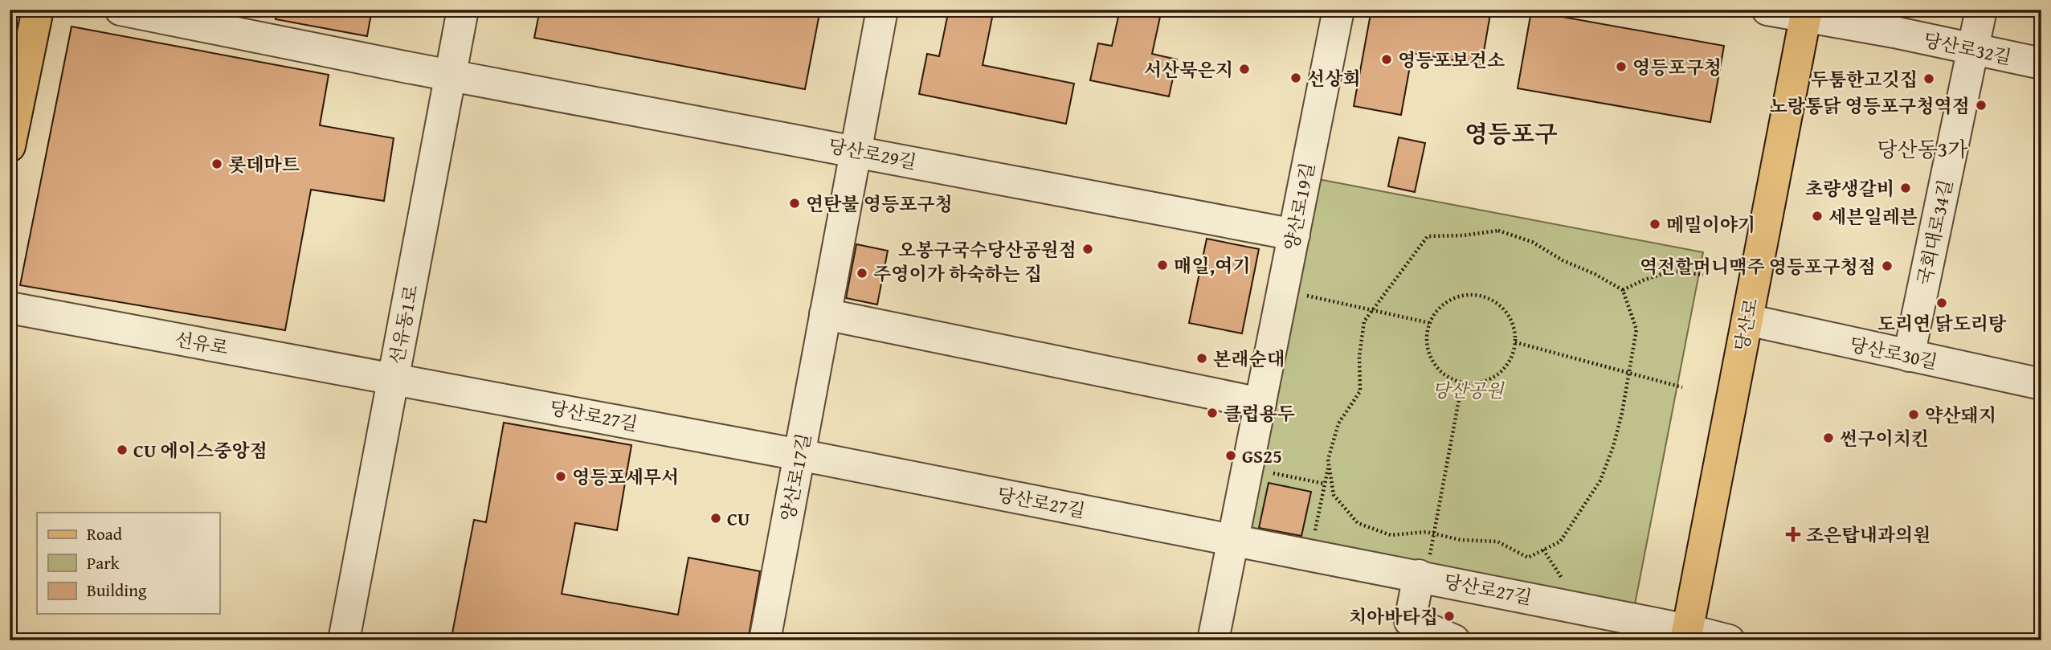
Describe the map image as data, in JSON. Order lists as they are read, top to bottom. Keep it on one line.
{"streets":{"main road":["당산로"],"street":["당산로32길","당산로29길","양산로19길","국회대로34길","선유동1로","선유로","당산로30길","당산로27길","양산로17길"]},"crossings":[["당산로32길","국회대로34길"],["당산로32길","당산로"],["당산로29길","양산로19길"],["당산로29길","선유동1로"],["당산로29길","양산로17길"],["양산로19길","당산로27길"],["국회대로34길","당산로30길"],["선유동1로","선유로"],["선유동1로","당산로27길"],["당산로","당산로30길"],["당산로","당산로27길"],["선유로","당산로27길"],["당산로27길","양산로17길"]],"districts":["영등포구","당산동3가"],"parks":["당산공원"],"places":{"other":["영등포보건소","영등포구청","서산묵은지","선상회","두툼한고깃집","노랑통닭 영등포구청역점","롯데마트","초량생갈비","연탄불 영등포구청","세븐일레븐","메밀이야기","오봉구국수당산공원점","매일,여기","역전할머니맥주 영등포구청점","주영이가 하숙하는 집","도리연 닭도리탕","본래순대","클럽용두","약산돼지","썬구이치킨","CU 에이스중앙점","GS25","영등포세무서","CU","치아바타집"],"health":["조은탑내과의원"]},"legend":["Road","Park","Building"]}
